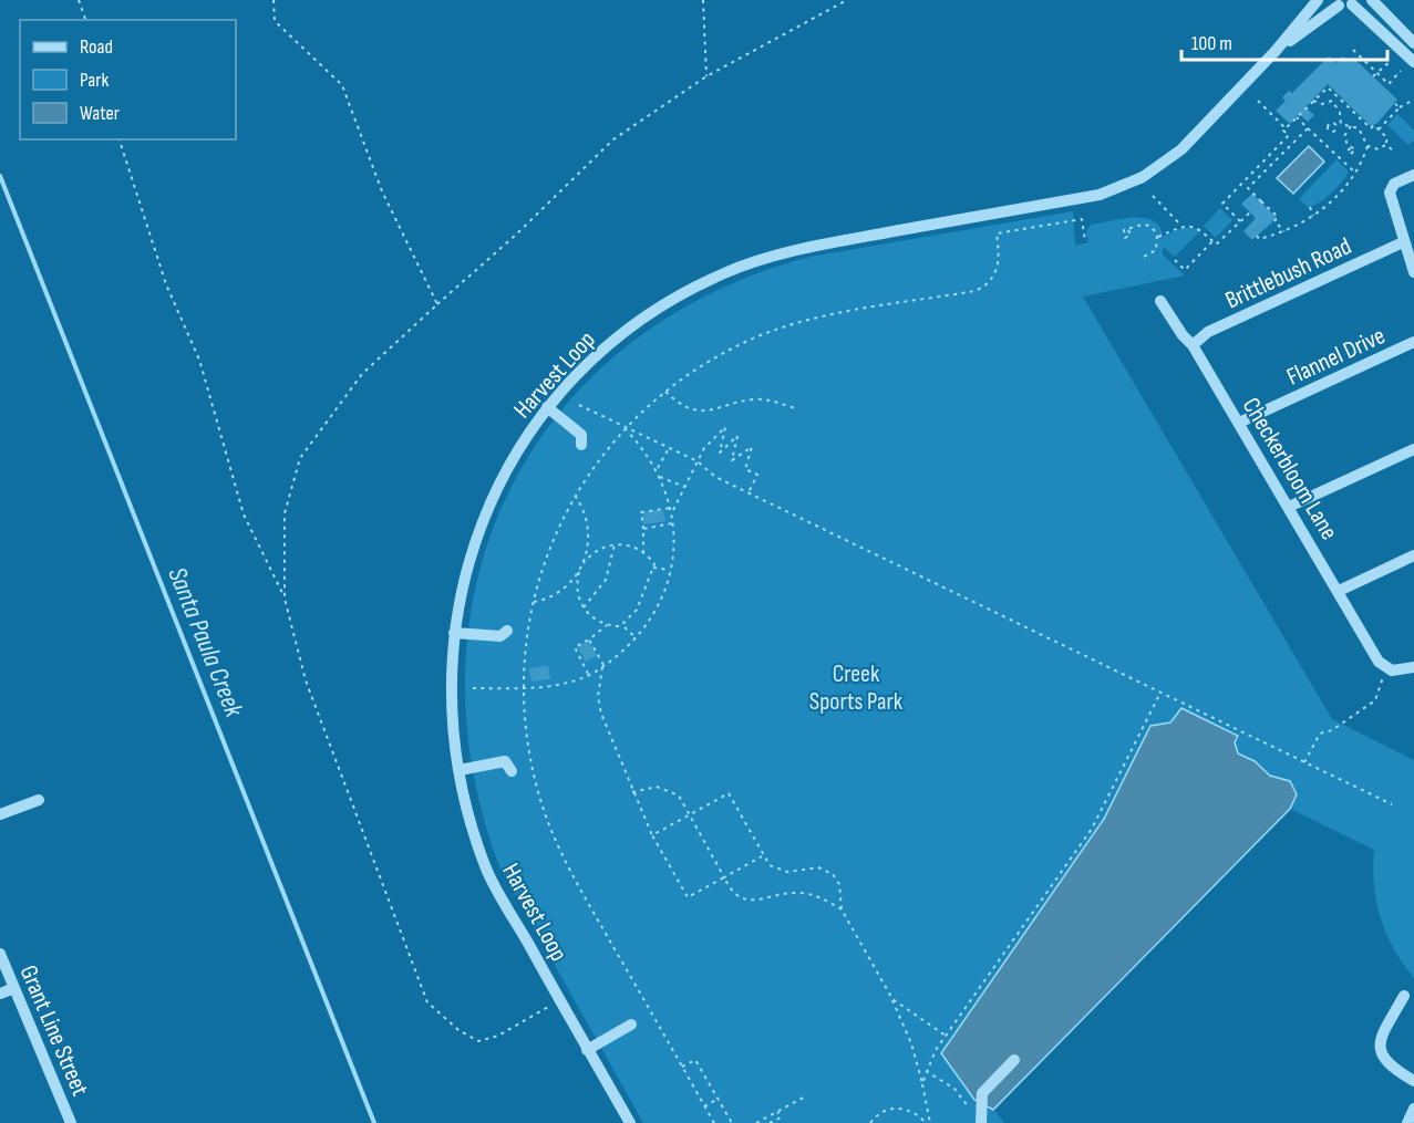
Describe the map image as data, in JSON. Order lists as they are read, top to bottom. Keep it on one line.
{"streets":{"street":["Brittlebush Road","Flannel Drive","Harvest Loop","Checkerbloom Lane","Grant Line Street"]},"crossings":[["Brittlebush Road","Checkerbloom Lane"],["Flannel Drive","Checkerbloom Lane"]],"water":["Santa Paula Creek"],"parks":["Creek Sports Park"],"legend":["Road","Park","Water"],"scale_bar":"100 m"}
